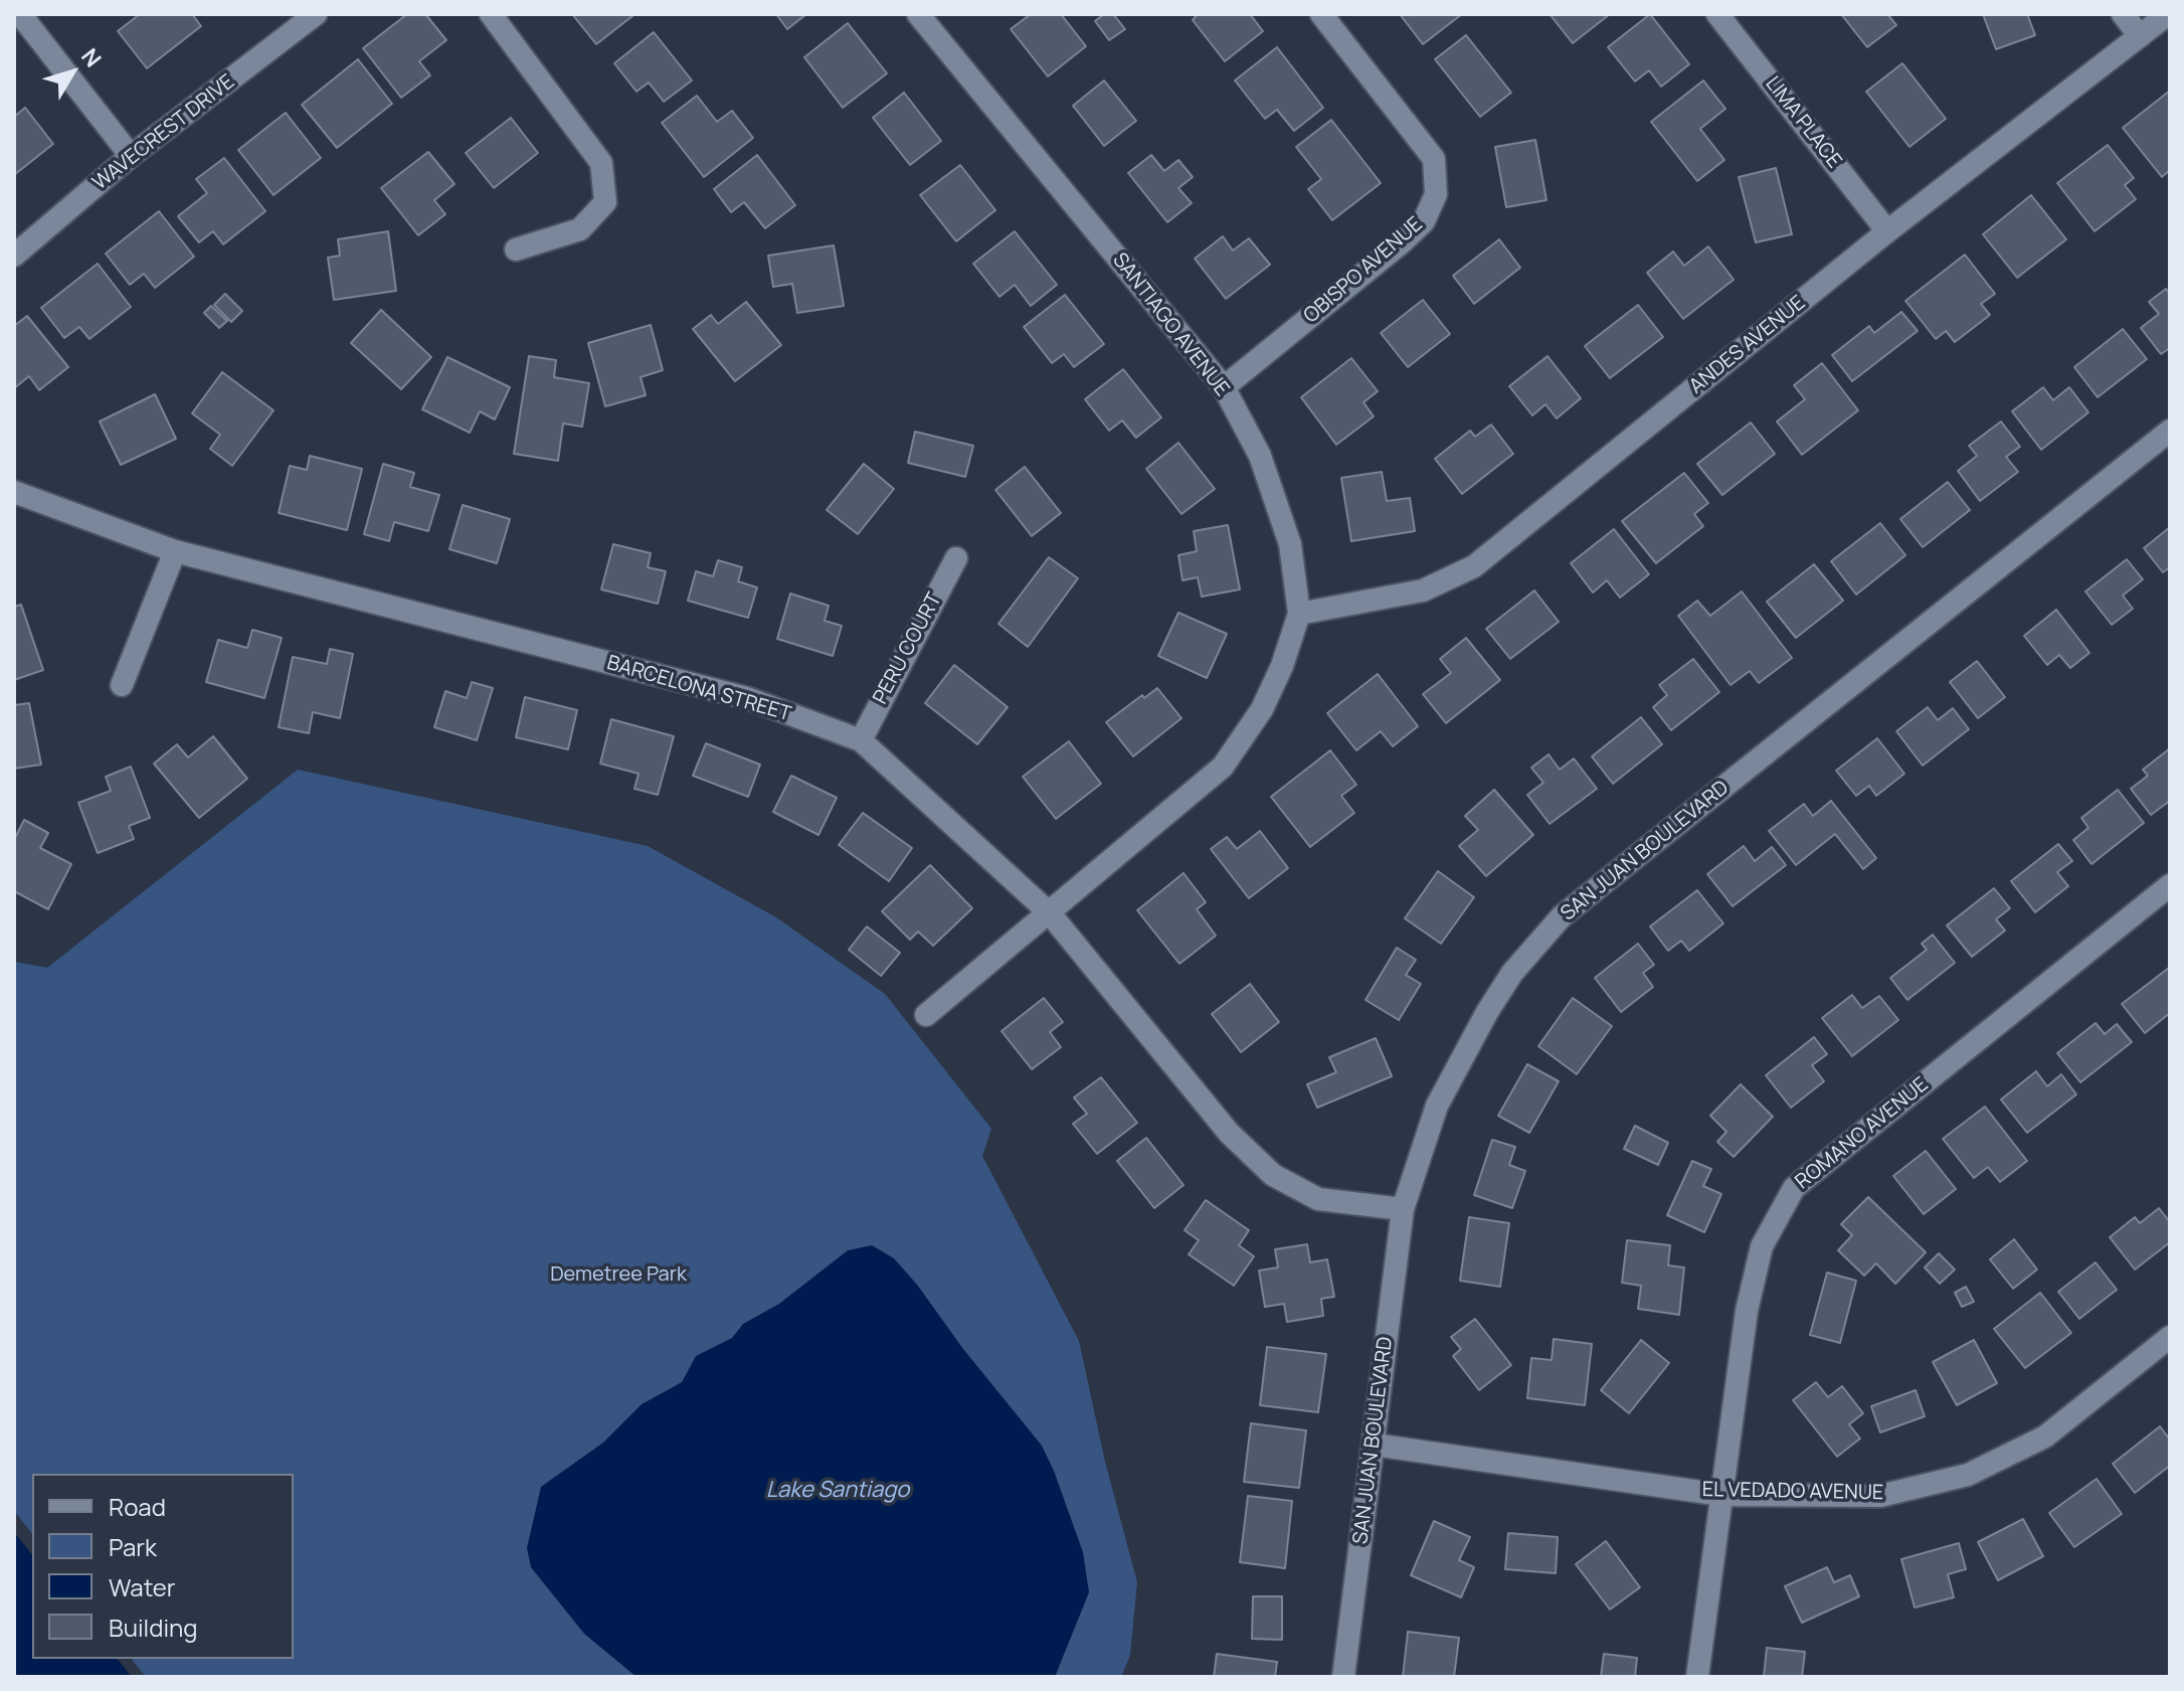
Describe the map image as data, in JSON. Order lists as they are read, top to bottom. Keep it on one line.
{"streets":{"street":["LIMA PLACE","WAVECREST DRIVE","OBISPO AVENUE","SANTIAGO AVENUE","ANDES AVENUE","PERU COURT","BARCELONA STREET","SAN JUAN BOULEVARD","ROMANO AVENUE","EL VEDADO AVENUE"]},"crossings":[["LIMA PLACE","ANDES AVENUE"],["OBISPO AVENUE","SANTIAGO AVENUE"],["SANTIAGO AVENUE","ANDES AVENUE"],["SANTIAGO AVENUE","BARCELONA STREET"],["PERU COURT","BARCELONA STREET"],["BARCELONA STREET","SAN JUAN BOULEVARD"],["SAN JUAN BOULEVARD","EL VEDADO AVENUE"],["ROMANO AVENUE","EL VEDADO AVENUE"]],"water":["Lake Santiago"],"parks":["Demetree Park"],"legend":["Road","Park","Water","Building"],"north":"top right"}
